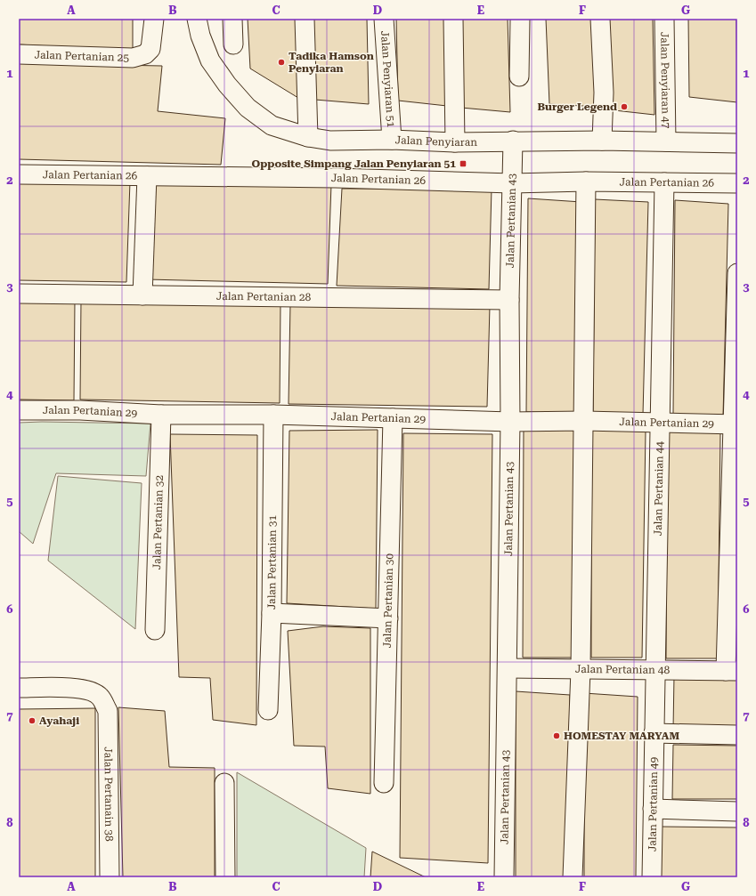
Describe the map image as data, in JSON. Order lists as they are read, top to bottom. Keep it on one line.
{"streets":{"street":["Jalan Pertanian 25","Jalan Penyiaran 51","Jalan Penyiaran 47","Jalan Penyiaran","Jalan Pertanian 26","Jalan Pertanian 43","Jalan Pertanian 28","Jalan Pertanian 29","Jalan Pertanian 44","Jalan Pertanian 32","Jalan Pertanian 31","Jalan Pertanian 30","Jalan Pertanian 48","Jalan Pertanain 38","Jalan Pertanian 49"]},"crossings":[["Jalan Penyiaran 51","Jalan Penyiaran"],["Jalan Penyiaran 47","Jalan Penyiaran"],["Jalan Penyiaran","Jalan Pertanian 43"],["Jalan Pertanian 26","Jalan Pertanian 43"],["Jalan Pertanian 26","Jalan Pertanian 44"],["Jalan Pertanian 43","Jalan Pertanian 28"],["Jalan Pertanian 43","Jalan Pertanian 29"],["Jalan Pertanian 43","Jalan Pertanian 48"],["Jalan Pertanian 29","Jalan Pertanian 44"],["Jalan Pertanian 29","Jalan Pertanian 32"],["Jalan Pertanian 29","Jalan Pertanian 31"],["Jalan Pertanian 29","Jalan Pertanian 30"],["Jalan Pertanian 44","Jalan Pertanian 48"],["Jalan Pertanian 44","Jalan Pertanian 49"]],"places":{"other":["Tadika Hamson Penyiaran","Burger Legend","Ayahaji","HOMESTAY MARYAM"],"transit":["Opposite Simpang Jalan Penyiaran 51"]},"grid":{"columns":["A","B","C","D","E","F","G"],"rows":["1","2","3","4","5","6","7","8"]}}
